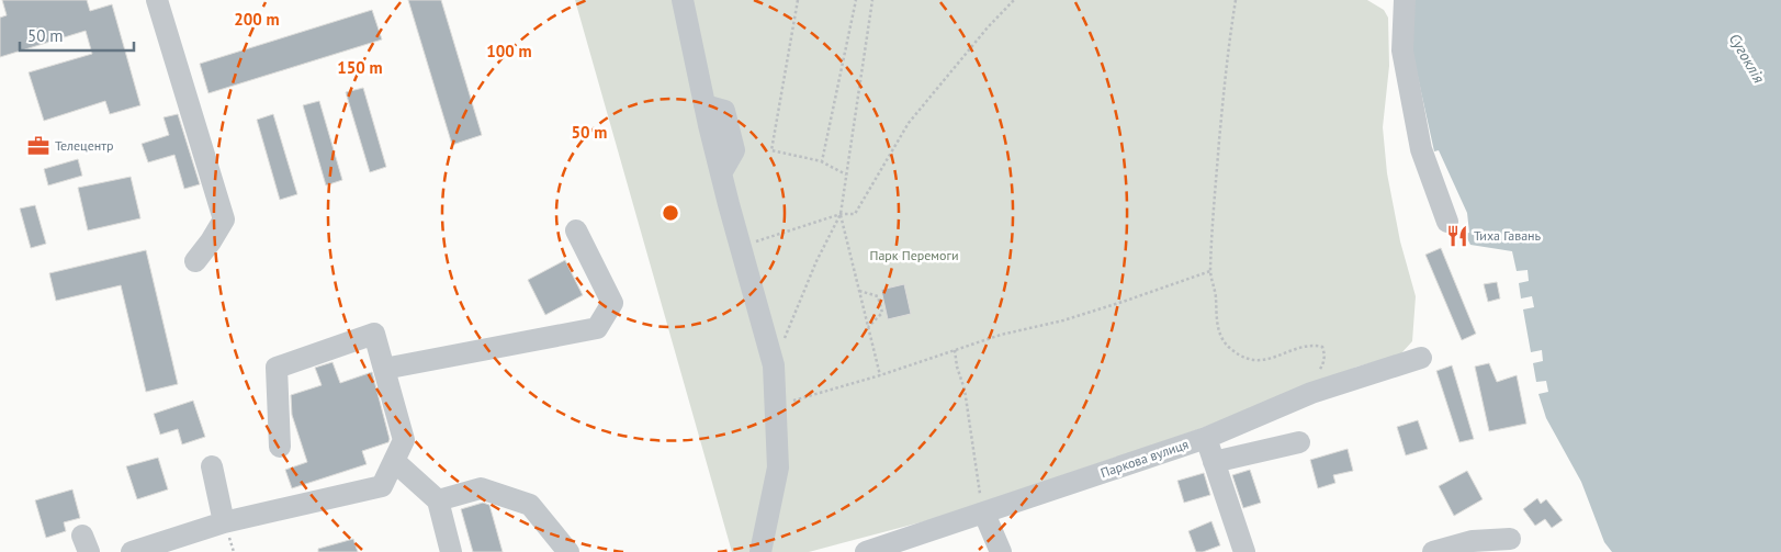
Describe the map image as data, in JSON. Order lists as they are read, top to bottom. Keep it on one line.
{"streets":{"street":["Паркова вулиця"]},"water":["Сугоклія"],"parks":["Парк Перемоги"],"places":{"office":["Телецентр"],"restaurant":["Тиха Гавань"]},"scale_bar":"50 m","rings":["200 m","100 m","150 m","50 m"]}
